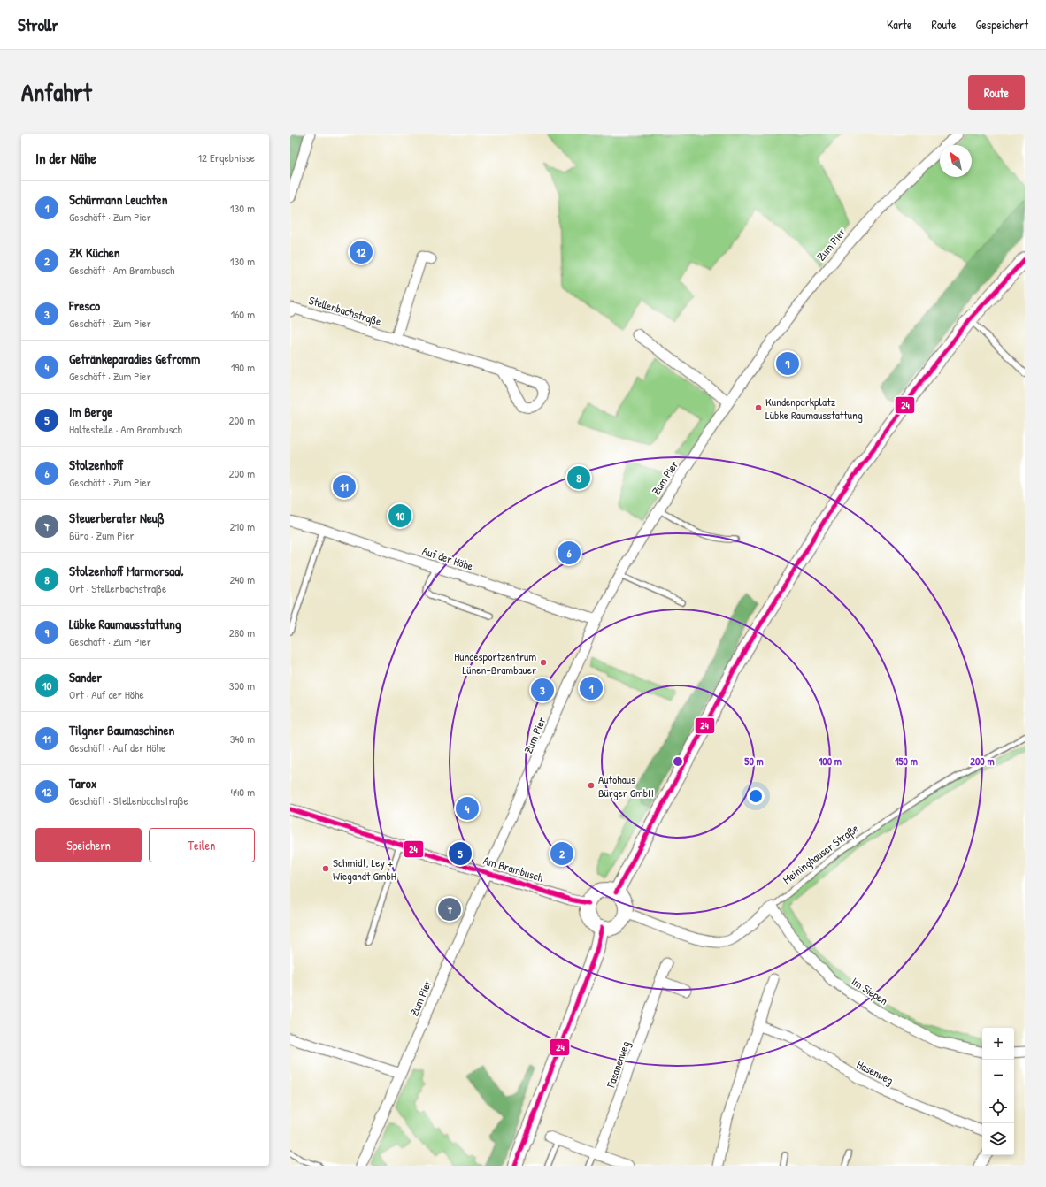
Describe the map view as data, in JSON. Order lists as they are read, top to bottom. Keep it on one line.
{"streets":{"street":["Zum Pier","Stellenbachstraße","Auf der Höhe","Meininghauser Straße","Am Brambusch","Im Siepen","Fasanenweg","Hasenweg"]},"crossings":[["Zum Pier","Auf der Höhe"],["Zum Pier","Am Brambusch"],["Meininghauser Straße","Am Brambusch"],["Meininghauser Straße","Im Siepen"]],"places":["Kundenparkplatz Lübke Raumausstattung","Hundesportzentrum Lünen-Brambauer","Autohaus Bürger GmbH","Schmidt, Ley + Wiegandt GmbH"],"lines":["transit line 24"],"north":"top left","page":{"header":"Strollr","nav":["Karte","Route","Gespeichert"],"title":"Anfahrt","buttons":["Route",["Speichern","Teilen"]],"heading":["In der Nähe","12 Ergebnisse"],"list":[{"mark":"1","name":"Schürmann Leuchten","note":"Geschäft · Zum Pier","value":"130 m"},{"mark":"2","name":"ZK Küchen","note":"Geschäft · Am Brambusch","value":"130 m"},{"mark":"3","name":"Fresco","note":"Geschäft · Zum Pier","value":"160 m"},{"mark":"4","name":"Getränkeparadies Gefromm","note":"Geschäft · Zum Pier","value":"190 m"},{"mark":"5","name":"Im Berge","note":"Haltestelle · Am Brambusch","value":"200 m"},{"mark":"6","name":"Stolzenhoff","note":"Geschäft · Zum Pier","value":"200 m"},{"mark":"7","name":"Steuerberater Neuß","note":"Büro · Zum Pier","value":"210 m"},{"mark":"8","name":"Stolzenhoff Marmorsaal","note":"Ort · Stellenbachstraße","value":"240 m"},{"mark":"9","name":"Lübke Raumausstattung","note":"Geschäft · Zum Pier","value":"280 m"},{"mark":"10","name":"Sander","note":"Ort · Auf der Höhe","value":"300 m"},{"mark":"11","name":"Tilgner Baumaschinen","note":"Geschäft · Auf der Höhe","value":"340 m"},{"mark":"12","name":"Tarox","note":"Geschäft · Stellenbachstraße","value":"440 m"}],"pins":["12","9","8","11","10","6","1","3","4","2","5","7"],"map_buttons":["+","−"]},"rings":["50 m","100 m","150 m","200 m"]}
